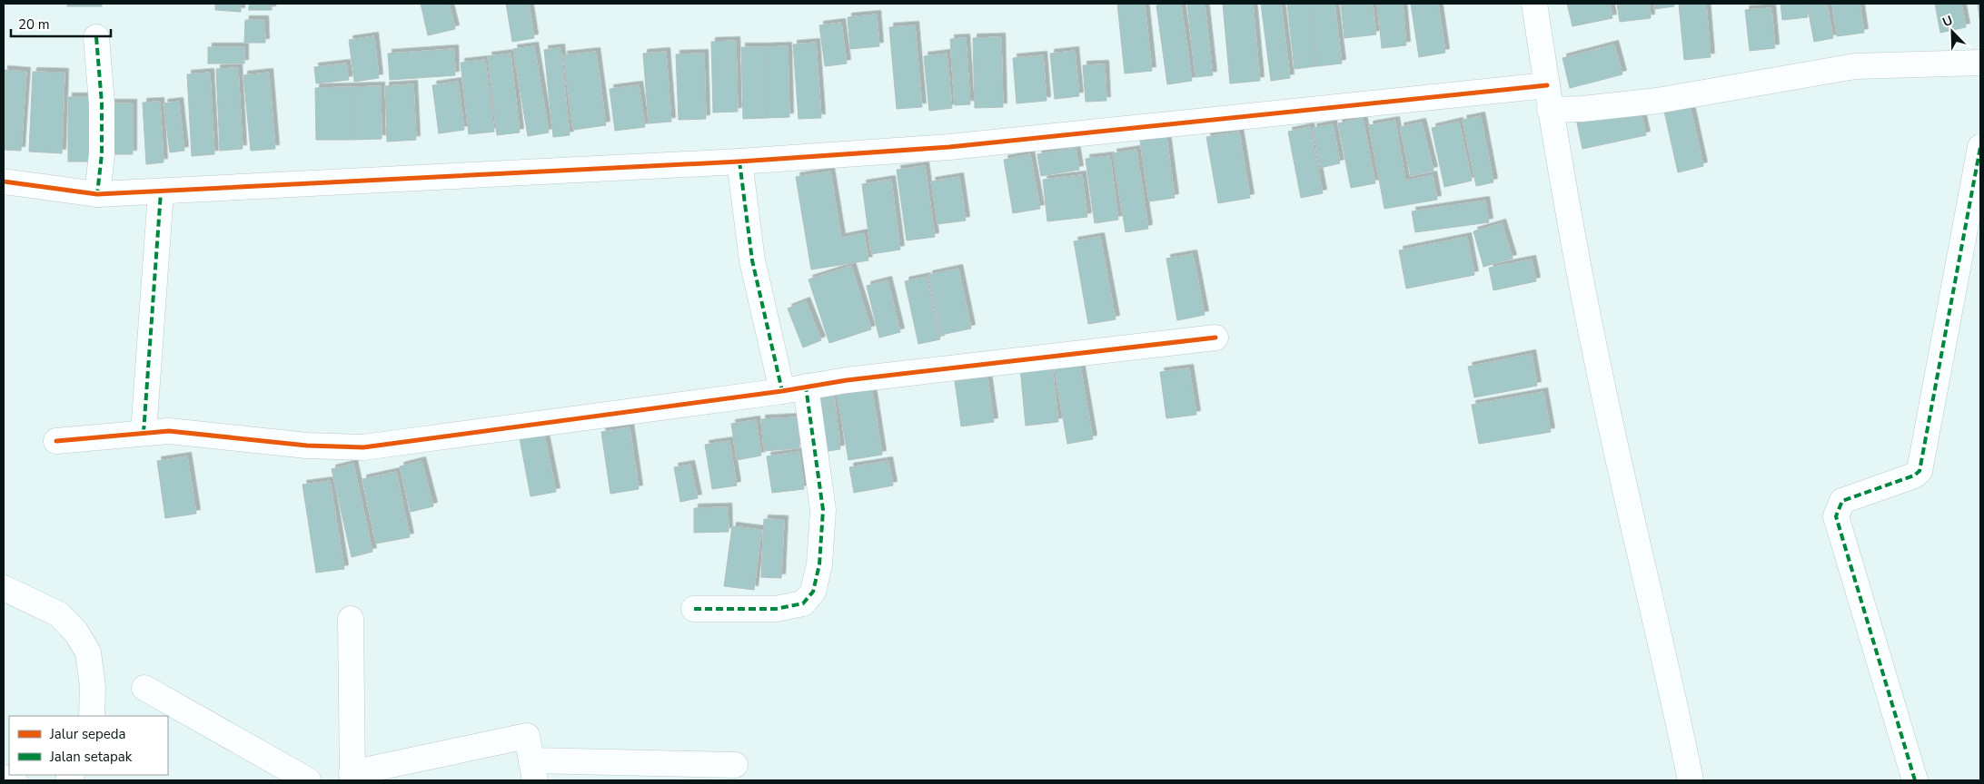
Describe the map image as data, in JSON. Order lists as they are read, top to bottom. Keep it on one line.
{"legend":["Jalur sepeda","Jalan setapak"],"scale_bar":"20 m","north":"top left"}
